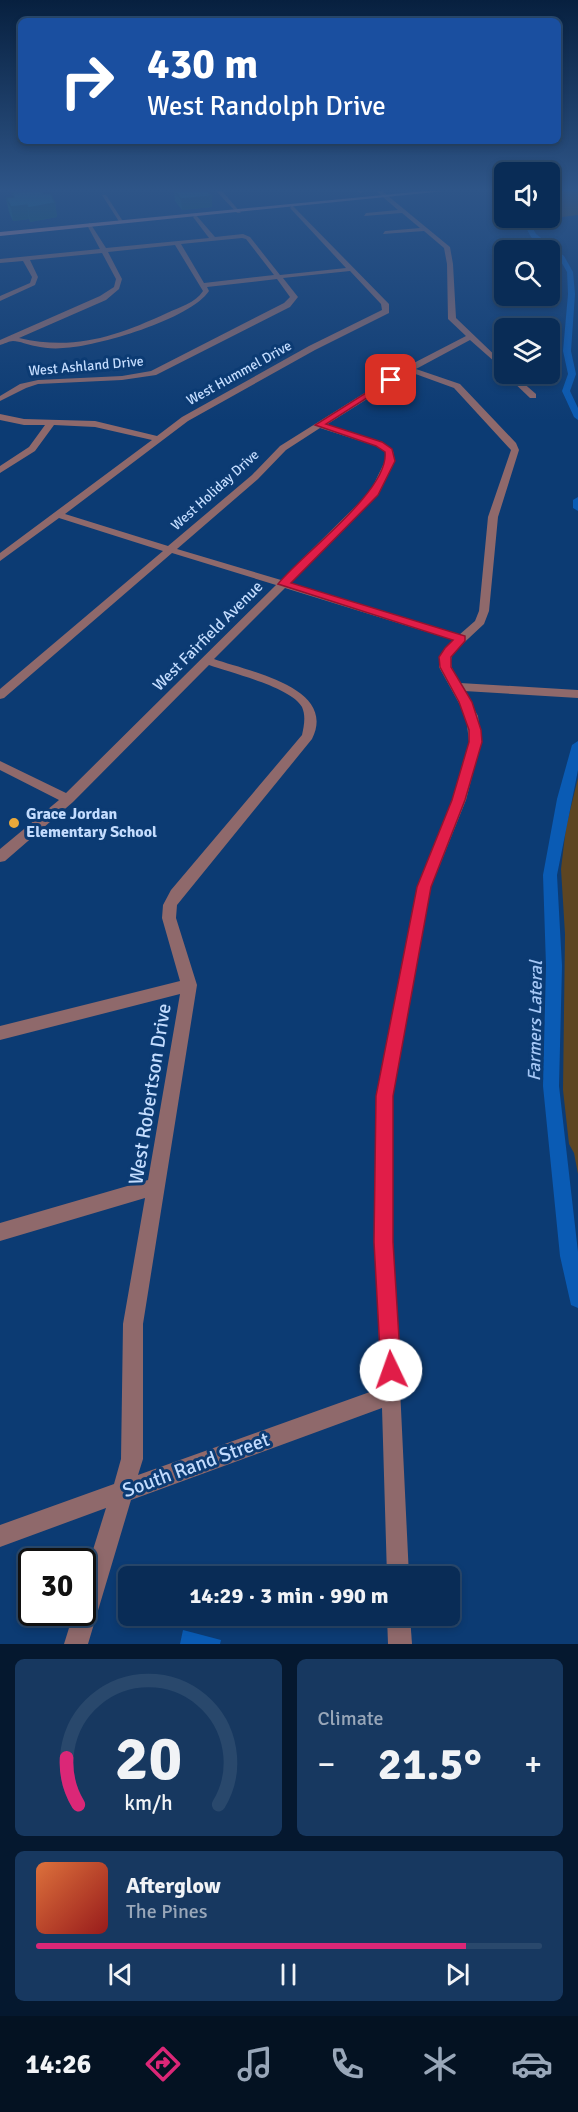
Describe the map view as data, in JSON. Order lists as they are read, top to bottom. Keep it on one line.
{"streets":{"street":["West Ashland Drive","West Hummel Drive","West Holiday Drive","West Fairfield Avenue","West Robertson Drive","South Rand Street"]},"crossings":[["West Holiday Drive","West Fairfield Avenue"],["West Fairfield Avenue","West Robertson Drive"],["West Robertson Drive","South Rand Street"]],"water":["Farmers Lateral"],"places":["Grace Jordan Elementary School"],"page":{"turn":["430 m","West Randolph Drive"],"limit":"30","trip":"14:29 · 3 min · 990 m","tile":"Climate","heat":["−","21.5°","+"],"song":["Afterglow","The Pines"],"tabs":"14:26","gauge":["20","km/h"]}}
